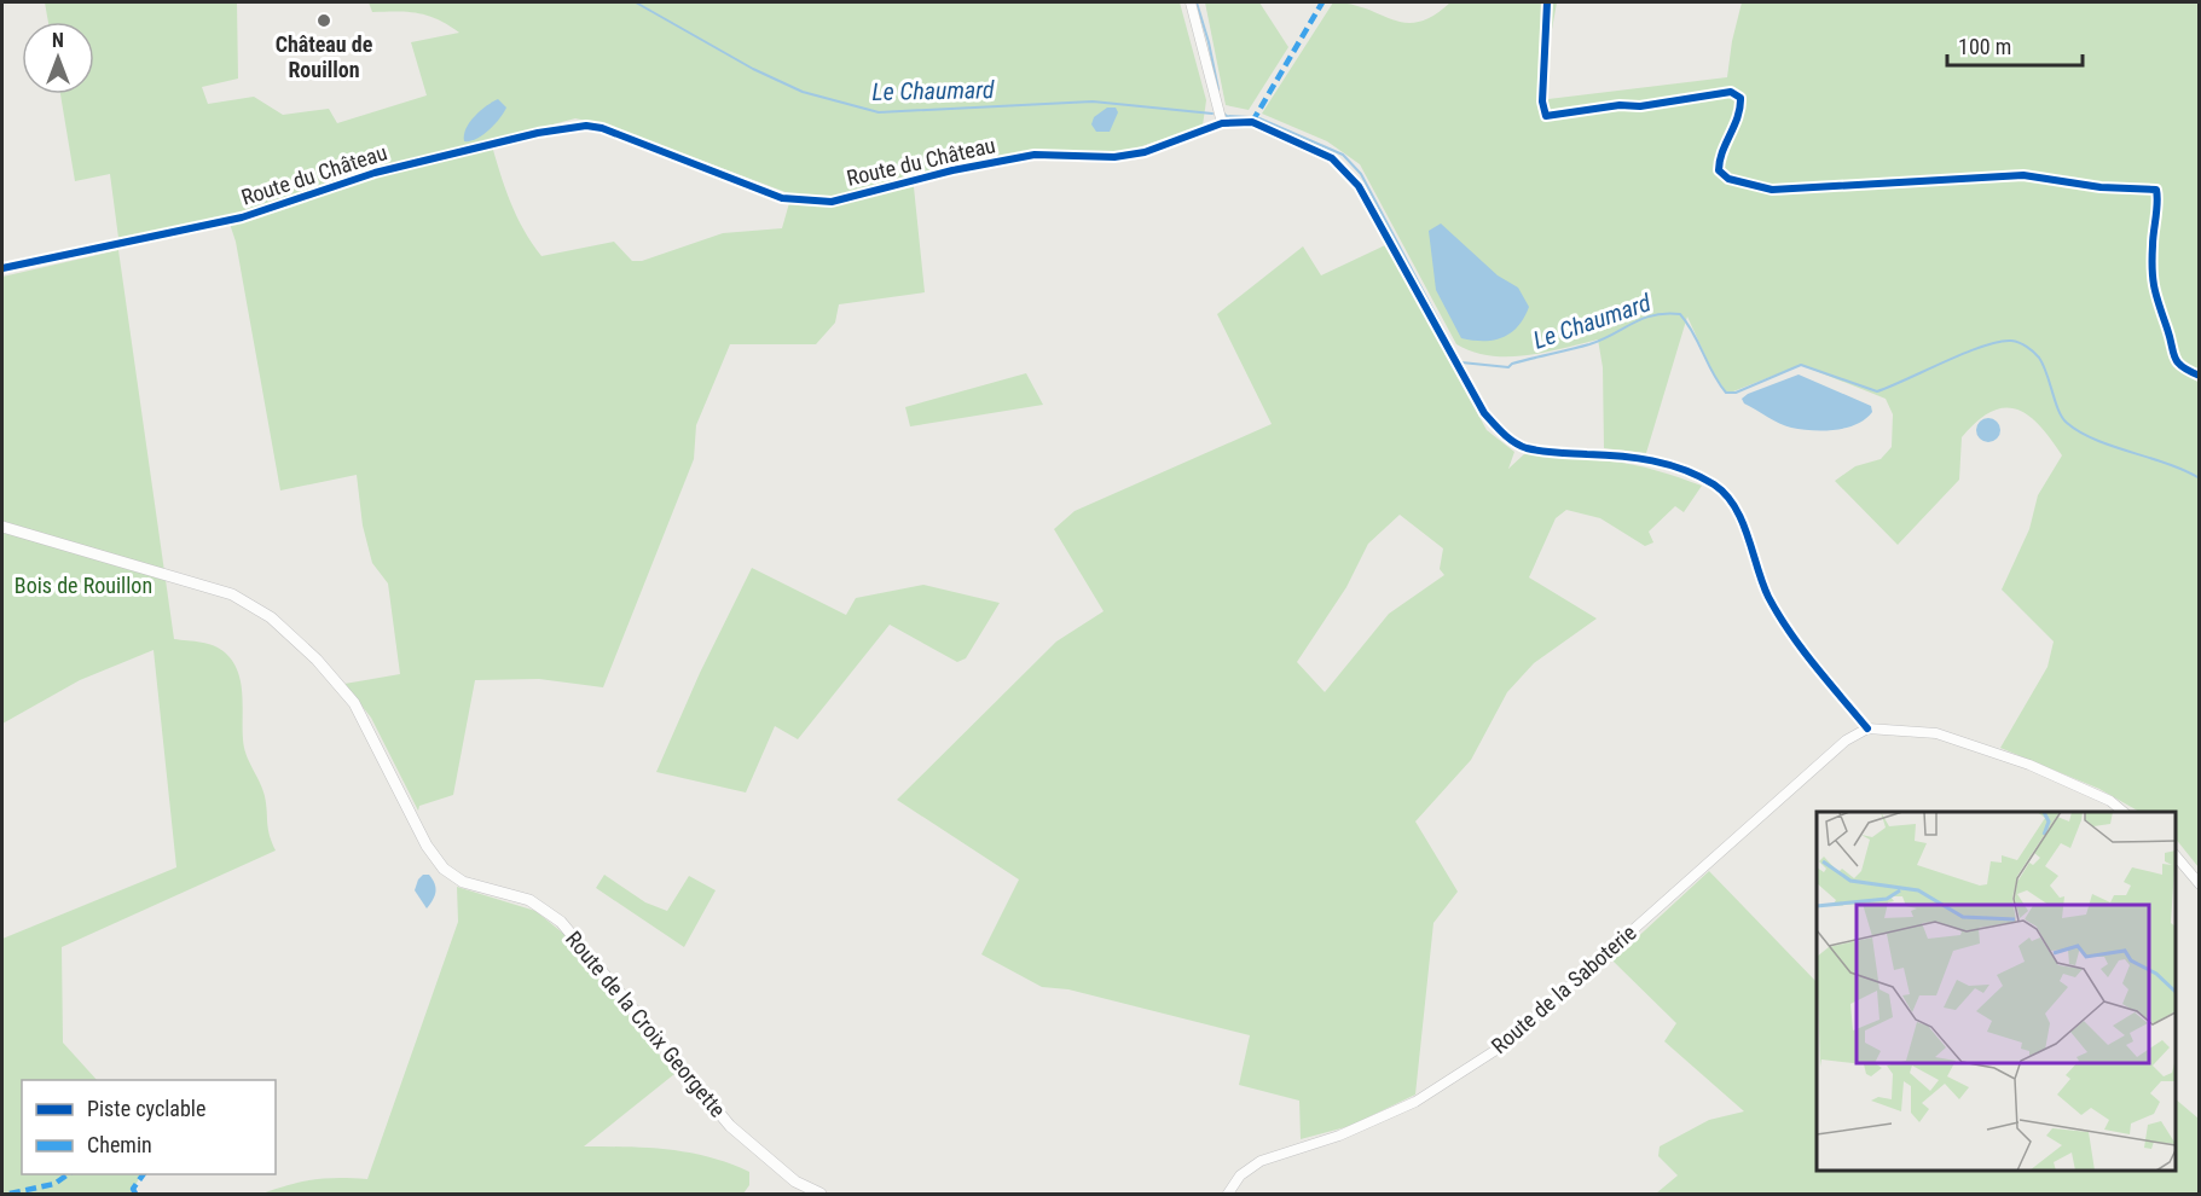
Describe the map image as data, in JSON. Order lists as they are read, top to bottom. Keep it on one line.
{"streets":{"street":["Route du Château","Route de la Saboterie","Route de la Croix Georgette"]},"crossings":[["Route du Château","Route de la Saboterie"]],"water":["Le Chaumard"],"parks":["Bois de Rouillon"],"places":["Château de Rouillon"],"legend":["Piste cyclable","Chemin"],"scale_bar":"100 m","north":"top"}
